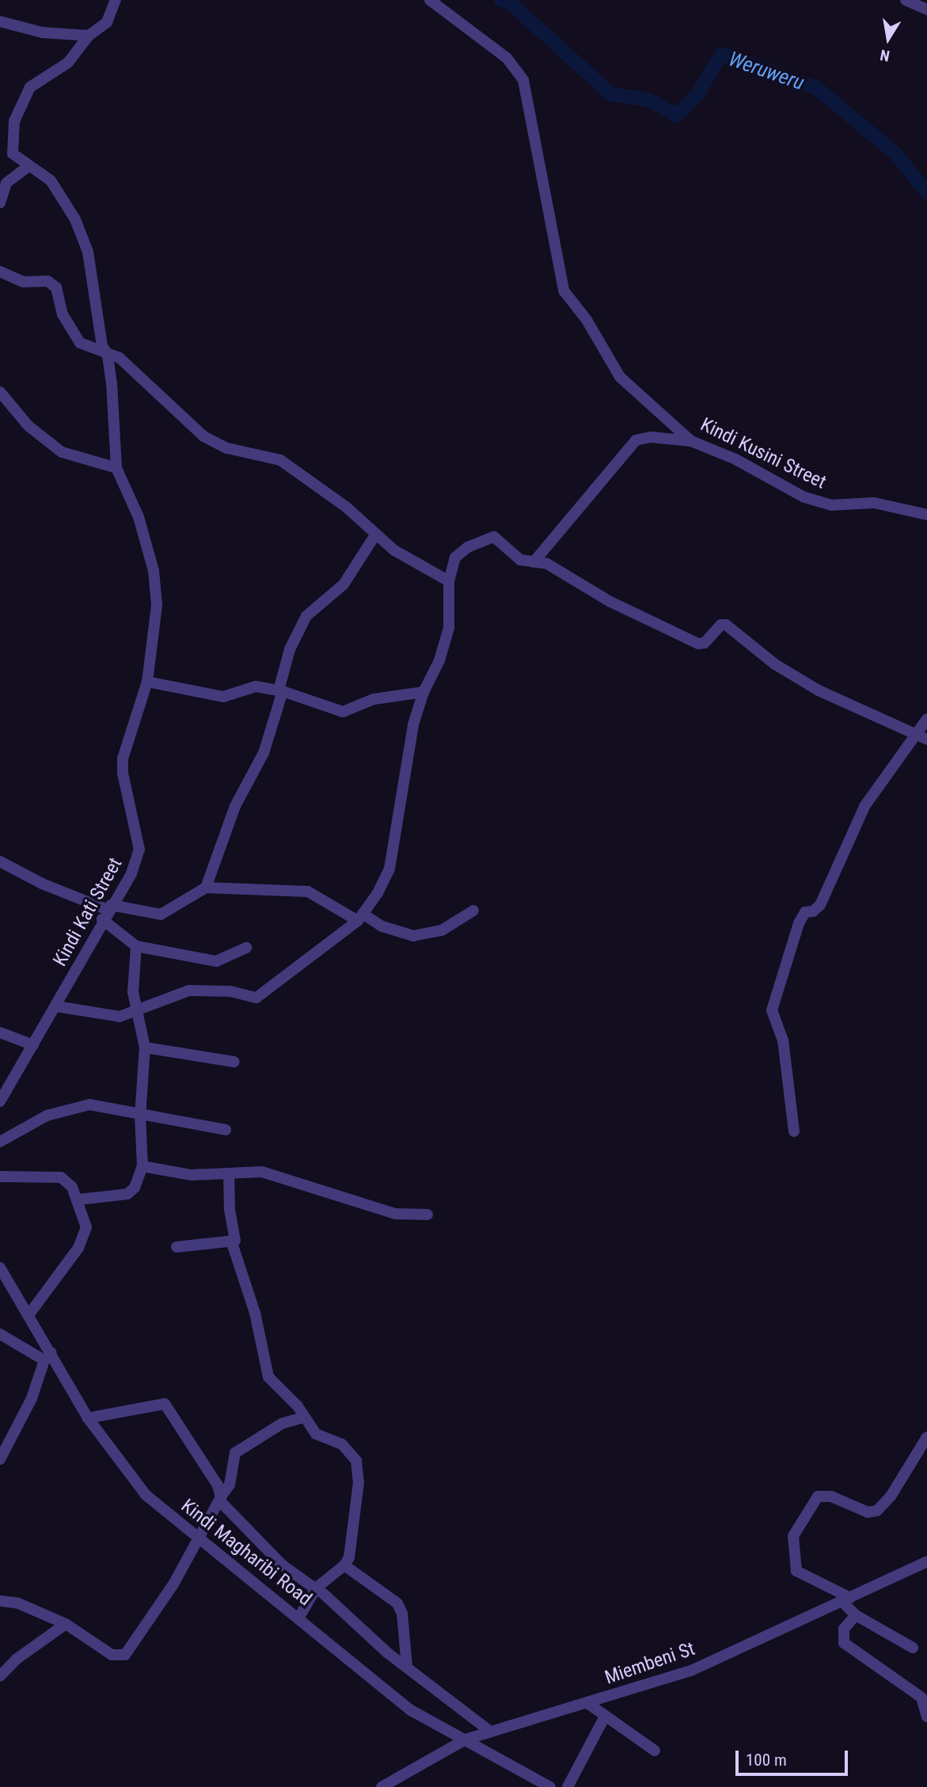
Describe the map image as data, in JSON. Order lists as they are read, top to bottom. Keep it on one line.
{"streets":{"street":["Kindi Kusini Street","Kindi Kati Street","Kindi Magharibi Road","Miembeni St"]},"crossings":[["Kindi Magharibi Road","Miembeni St"]],"water":["Weruweru"],"scale_bar":"100 m","north":"bottom"}
